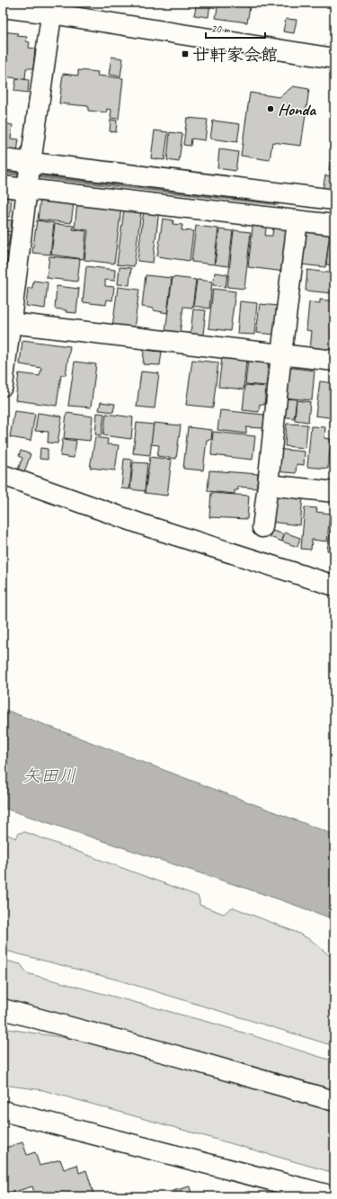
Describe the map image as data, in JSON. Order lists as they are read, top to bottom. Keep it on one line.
{"water":["矢田川"],"places":{"transit":["廿軒家会館"],"other":["Honda"]},"scale_bar":"20 m"}
